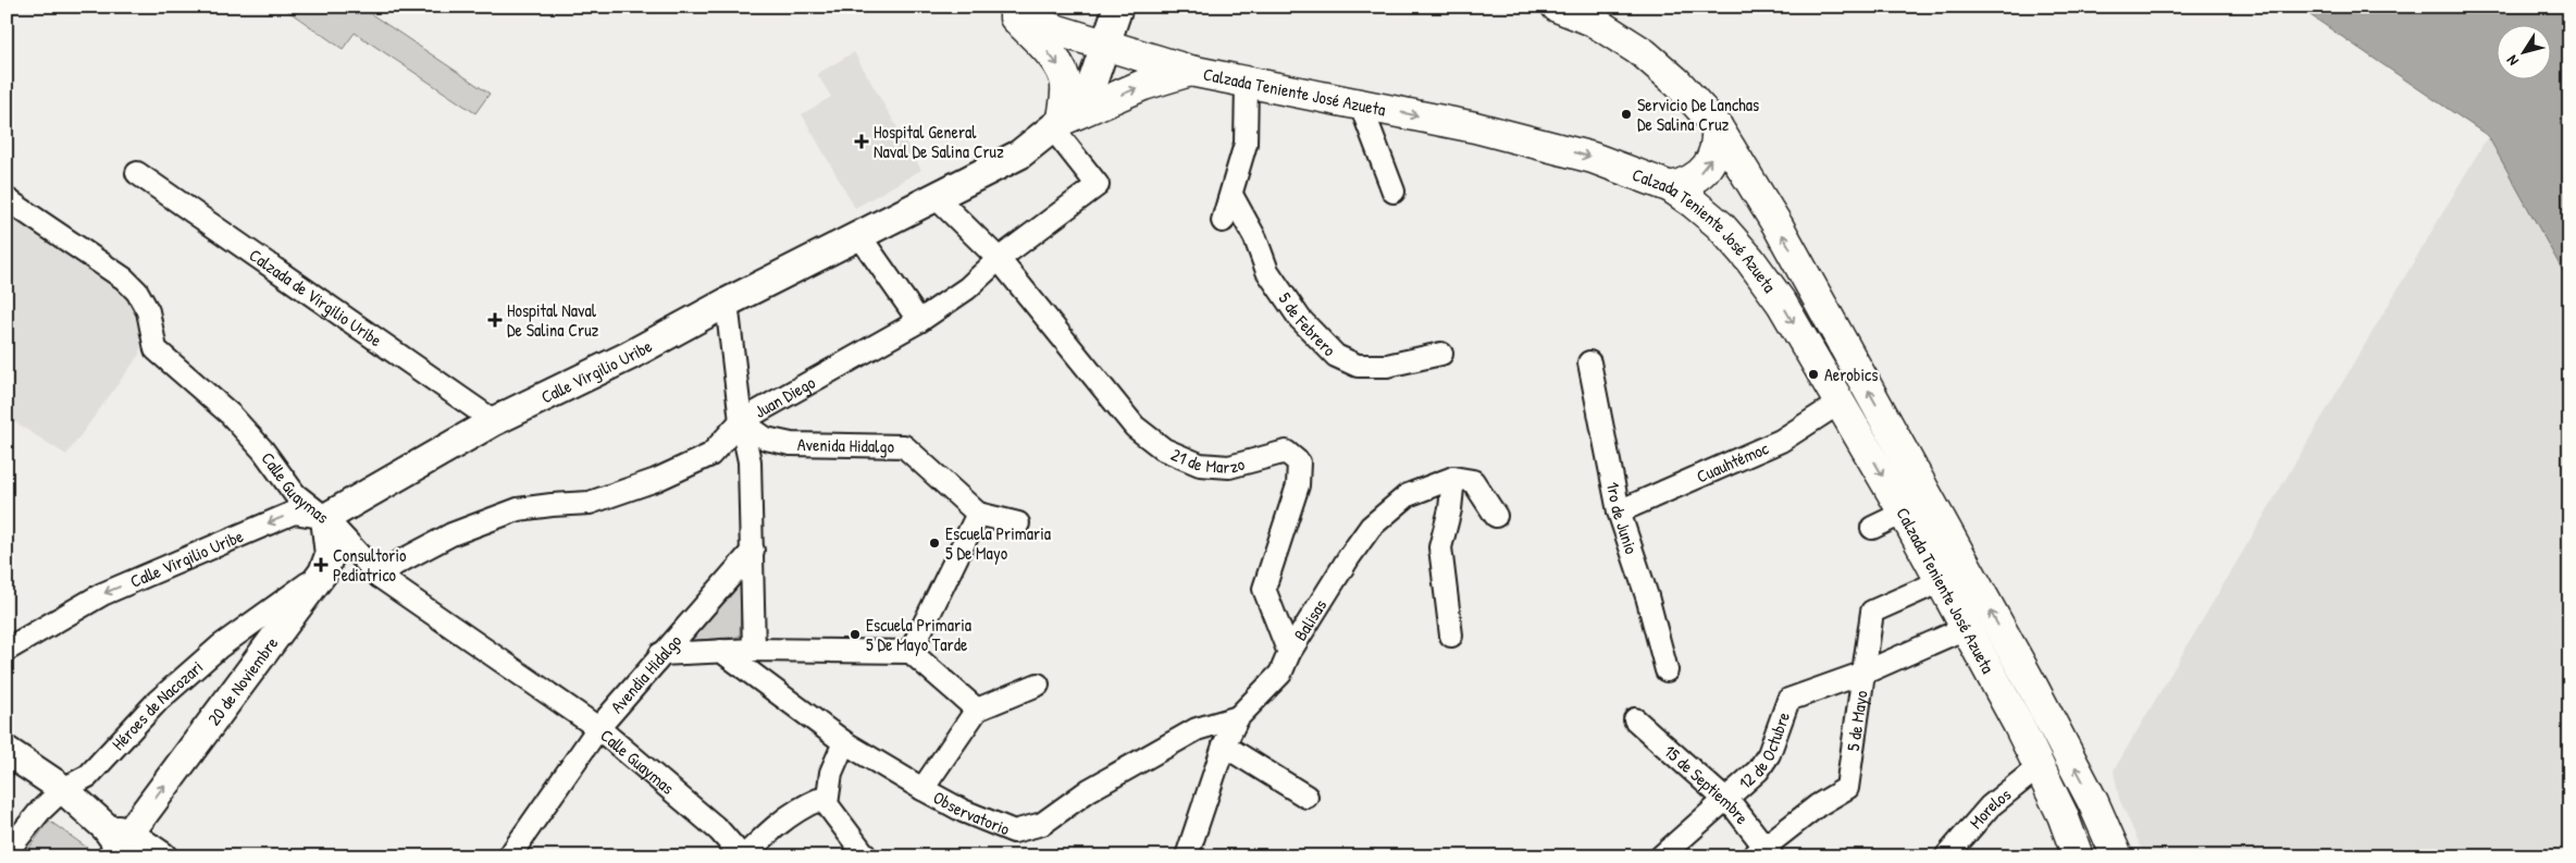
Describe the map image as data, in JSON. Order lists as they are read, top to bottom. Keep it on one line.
{"streets":{"main road":["Calzada Teniente José Azueta"],"street":["Calzada de Virgilio Uribe","5 de Febrero","Calle Virgilio Uribe","Juan Diego","Avenida Hidalgo","21 de Marzo","Cuauhtémoc","Calle Guaymas","1ro de Junio","Balisas","Avendia Hidalgo","20 de Noviembre","Héroes de Nacozari","5 de Mayo","12 de Octubre","15 de Septiembre","Morelos","Observatorio"]},"crossings":[["Calzada Teniente José Azueta","Calle Virgilio Uribe"],["Calzada Teniente José Azueta","Cuauhtémoc"],["Calzada Teniente José Azueta","5 de Mayo"],["Calzada Teniente José Azueta","12 de Octubre"],["Calzada Teniente José Azueta","Morelos"],["Calzada de Virgilio Uribe","Calle Virgilio Uribe"],["Calle Virgilio Uribe","Juan Diego"],["Calle Virgilio Uribe","Calle Guaymas"],["Calle Virgilio Uribe","20 de Noviembre"],["Juan Diego","Avenida Hidalgo"],["Juan Diego","21 de Marzo"],["Juan Diego","Calle Guaymas"],["21 de Marzo","Balisas"],["Cuauhtémoc","1ro de Junio"],["Calle Guaymas","Avendia Hidalgo"],["Calle Guaymas","20 de Noviembre"],["Balisas","Observatorio"],["20 de Noviembre","Héroes de Nacozari"],["5 de Mayo","12 de Octubre"],["5 de Mayo","15 de Septiembre"],["12 de Octubre","15 de Septiembre"]],"one_way":["20 de Noviembre"],"places":{"other":["Servicio De Lanchas De Salina Cruz","Aerobics","Escuela Primaria 5 De Mayo","Escuela Primaria 5 De Mayo Tarde"],"health":["Hospital General Naval De Salina Cruz","Hospital Naval De Salina Cruz","Consultorio Pediatrico"]},"north":"bottom left"}
